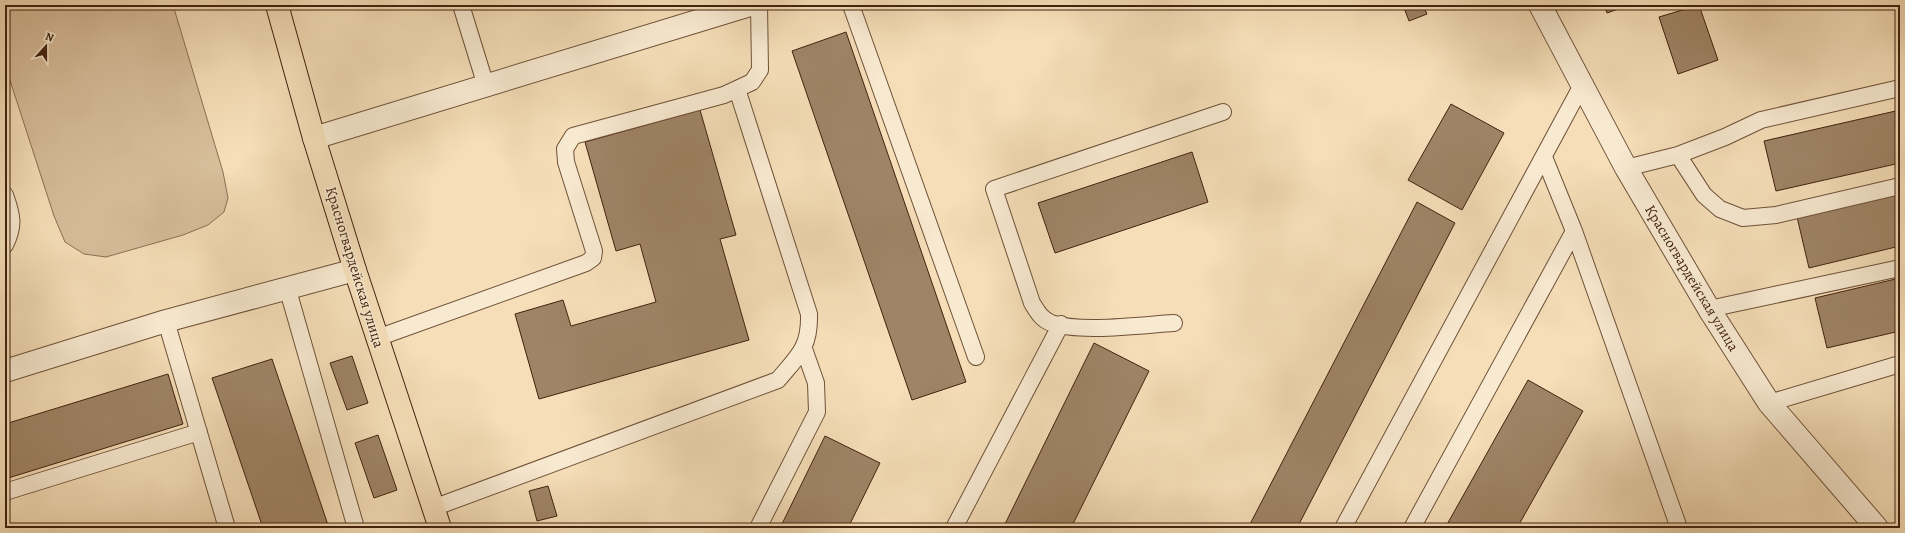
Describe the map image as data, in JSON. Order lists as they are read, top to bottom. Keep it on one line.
{"streets":{"main road":["Красногвардейская улица"]},"north":"top"}
